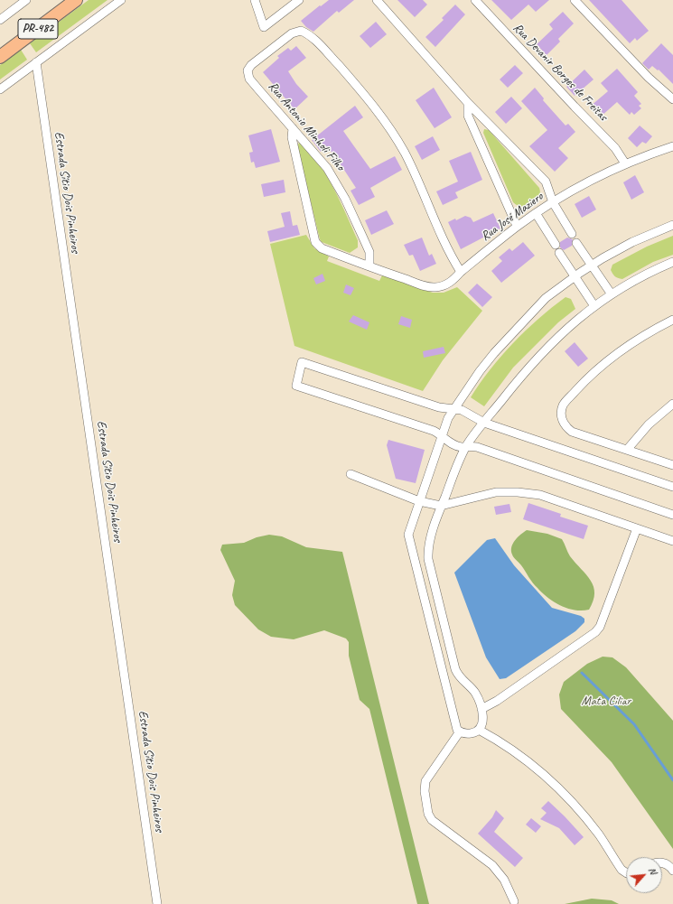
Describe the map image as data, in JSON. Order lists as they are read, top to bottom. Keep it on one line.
{"streets":{"main road":["PR-482"],"street":["Rua Devanir Borges de Freitas","Rua Antonio Minholi Filho","Estrada Sítio Dois Pinheiros","Rua José Maziero"]},"crossings":[["Rua Devanir Borges de Freitas","Rua José Maziero"],["Rua Antonio Minholi Filho","Rua José Maziero"]],"parks":["Mata Ciliar"],"north":"top right"}
